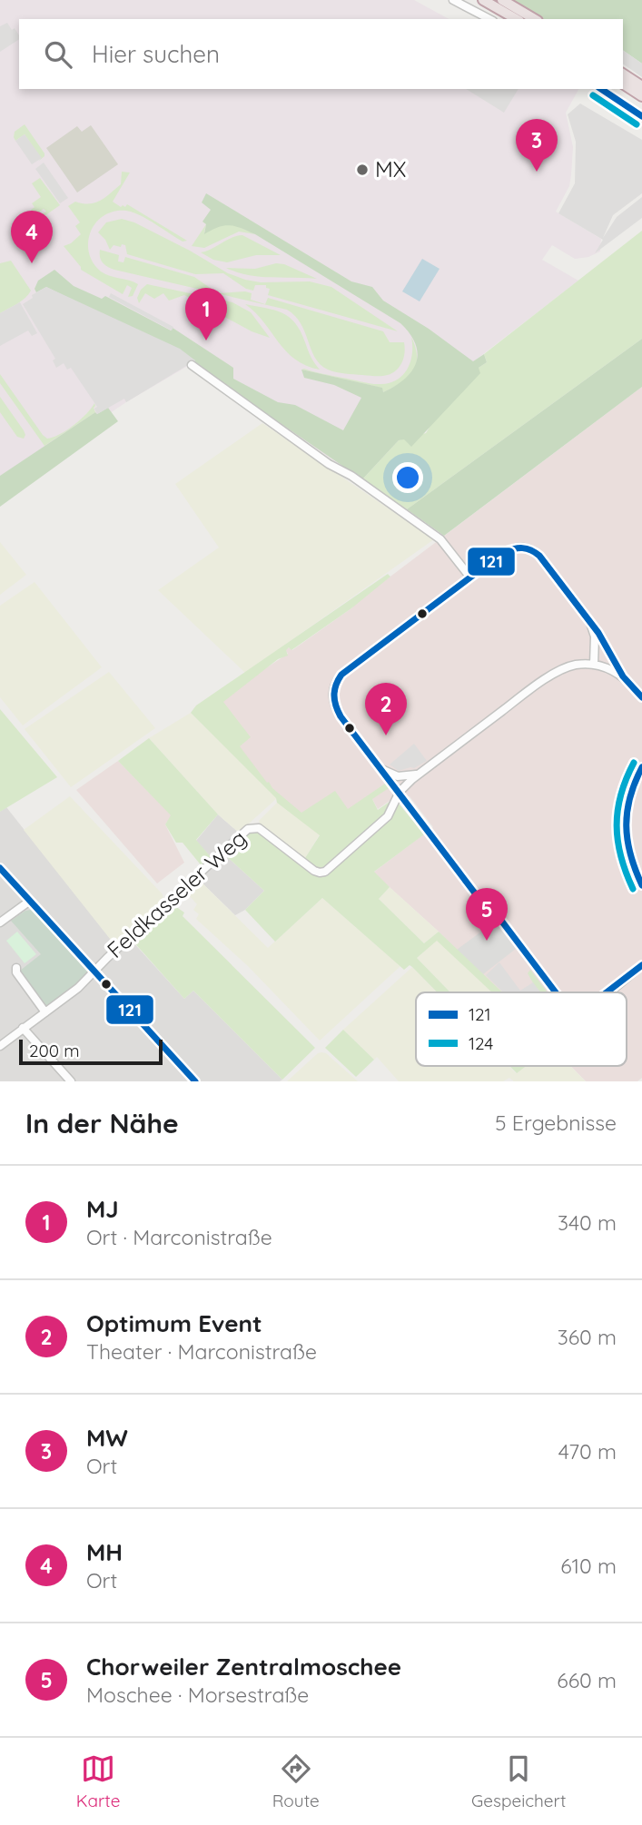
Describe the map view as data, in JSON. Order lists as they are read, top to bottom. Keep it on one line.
{"streets":{"street":["Feldkasseler Weg"]},"places":["MX"],"lines":["transit line 121","transit line 124"],"legend":["121","124"],"scale_bar":"200 m","page":{"search":"Hier suchen","pins":["3","4","1","2","5"],"scale":"200 m","heading":["In der Nähe","5 Ergebnisse"],"list":[{"mark":"1","name":"MJ","note":"Ort · Marconistraße","value":"340 m"},{"mark":"2","name":"Optimum Event","note":"Theater · Marconistraße","value":"360 m"},{"mark":"3","name":"MW","note":"Ort","value":"470 m"},{"mark":"4","name":"MH","note":"Ort","value":"610 m"},{"mark":"5","name":"Chorweiler Zentralmoschee","note":"Moschee · Morsestraße","value":"660 m"}],"nav":["Karte","Route","Gespeichert"]}}
